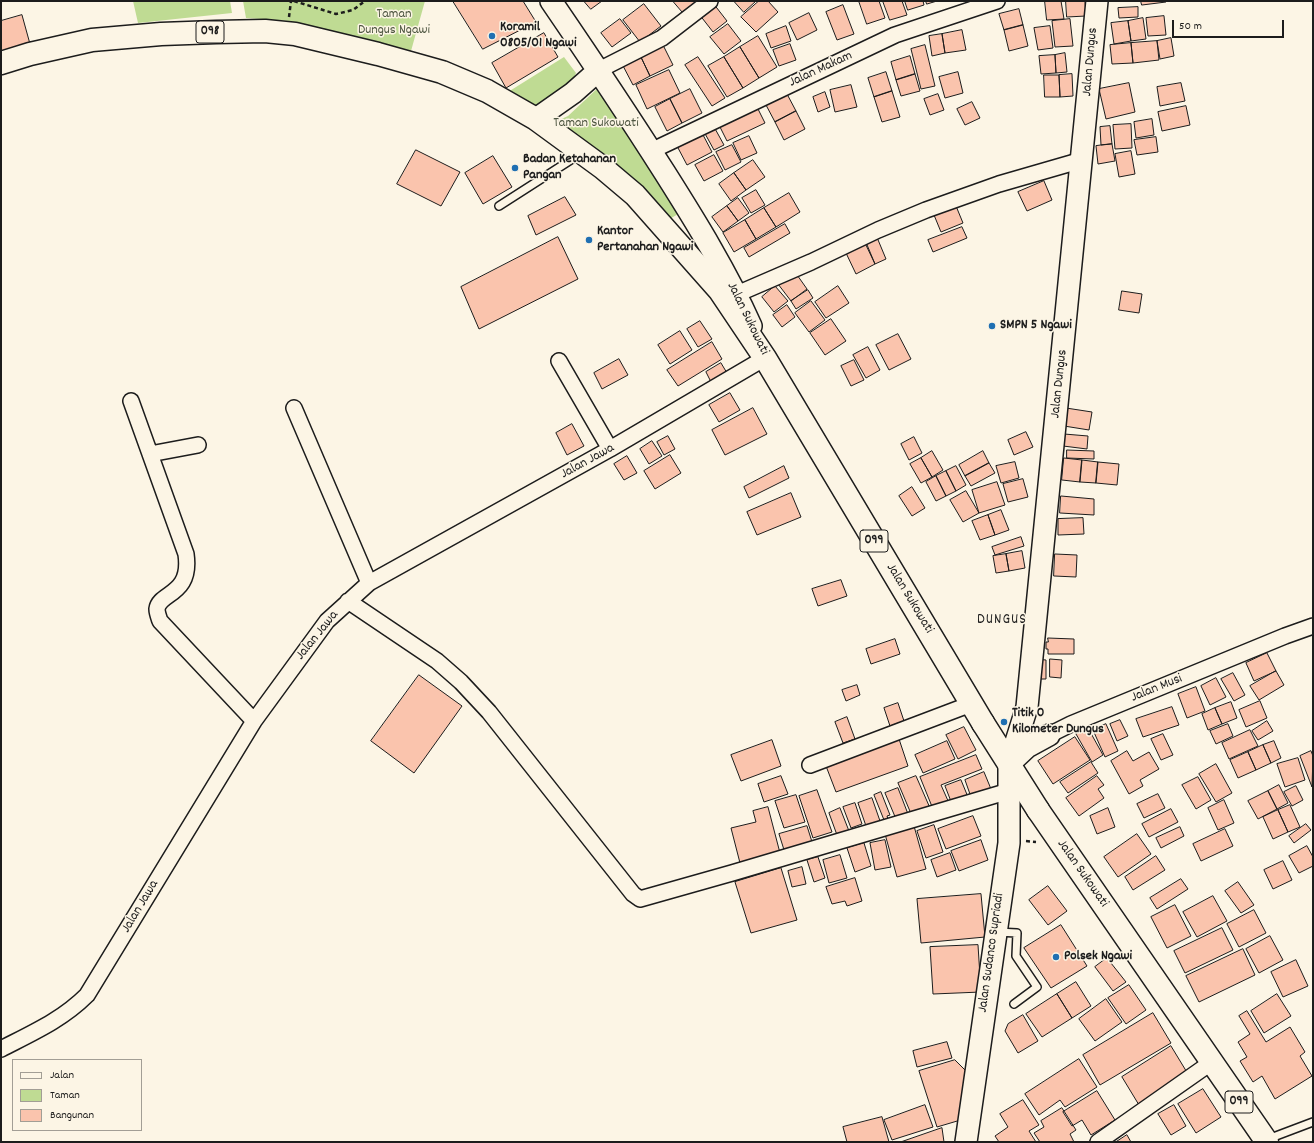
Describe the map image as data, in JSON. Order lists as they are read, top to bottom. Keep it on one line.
{"streets":{"main road":["098","Jalan Dungus","Jalan Sukowati","099","Jalan Musi","Jalan Sudanco Supriadi"],"street":["Jalan Makam","Jalan Jawa"]},"crossings":[["098","Jalan Sukowati"],["098","Jalan Jawa"],["Jalan Dungus","Jalan Sukowati"],["Jalan Dungus","Jalan Musi"],["Jalan Dungus","Jalan Sudanco Supriadi"],["Jalan Makam","Jalan Sukowati"],["Jalan Sukowati","Jalan Jawa"],["Jalan Sukowati","Jalan Musi"],["Jalan Sukowati","Jalan Sudanco Supriadi"],["Jalan Musi","Jalan Sudanco Supriadi"]],"districts":["DUNGUS"],"parks":["Taman Dungus Ngawi","Taman Sukowati"],"places":["Koramil 0805/01 Ngawi","Badan Ketahanan Pangan","Kantor Pertanahan Ngawi","SMPN 5 Ngawi","Titik 0 Kilometer Dungus","Polsek Ngawi"],"legend":["Jalan","Taman","Bangunan"],"scale_bar":"50 m"}
